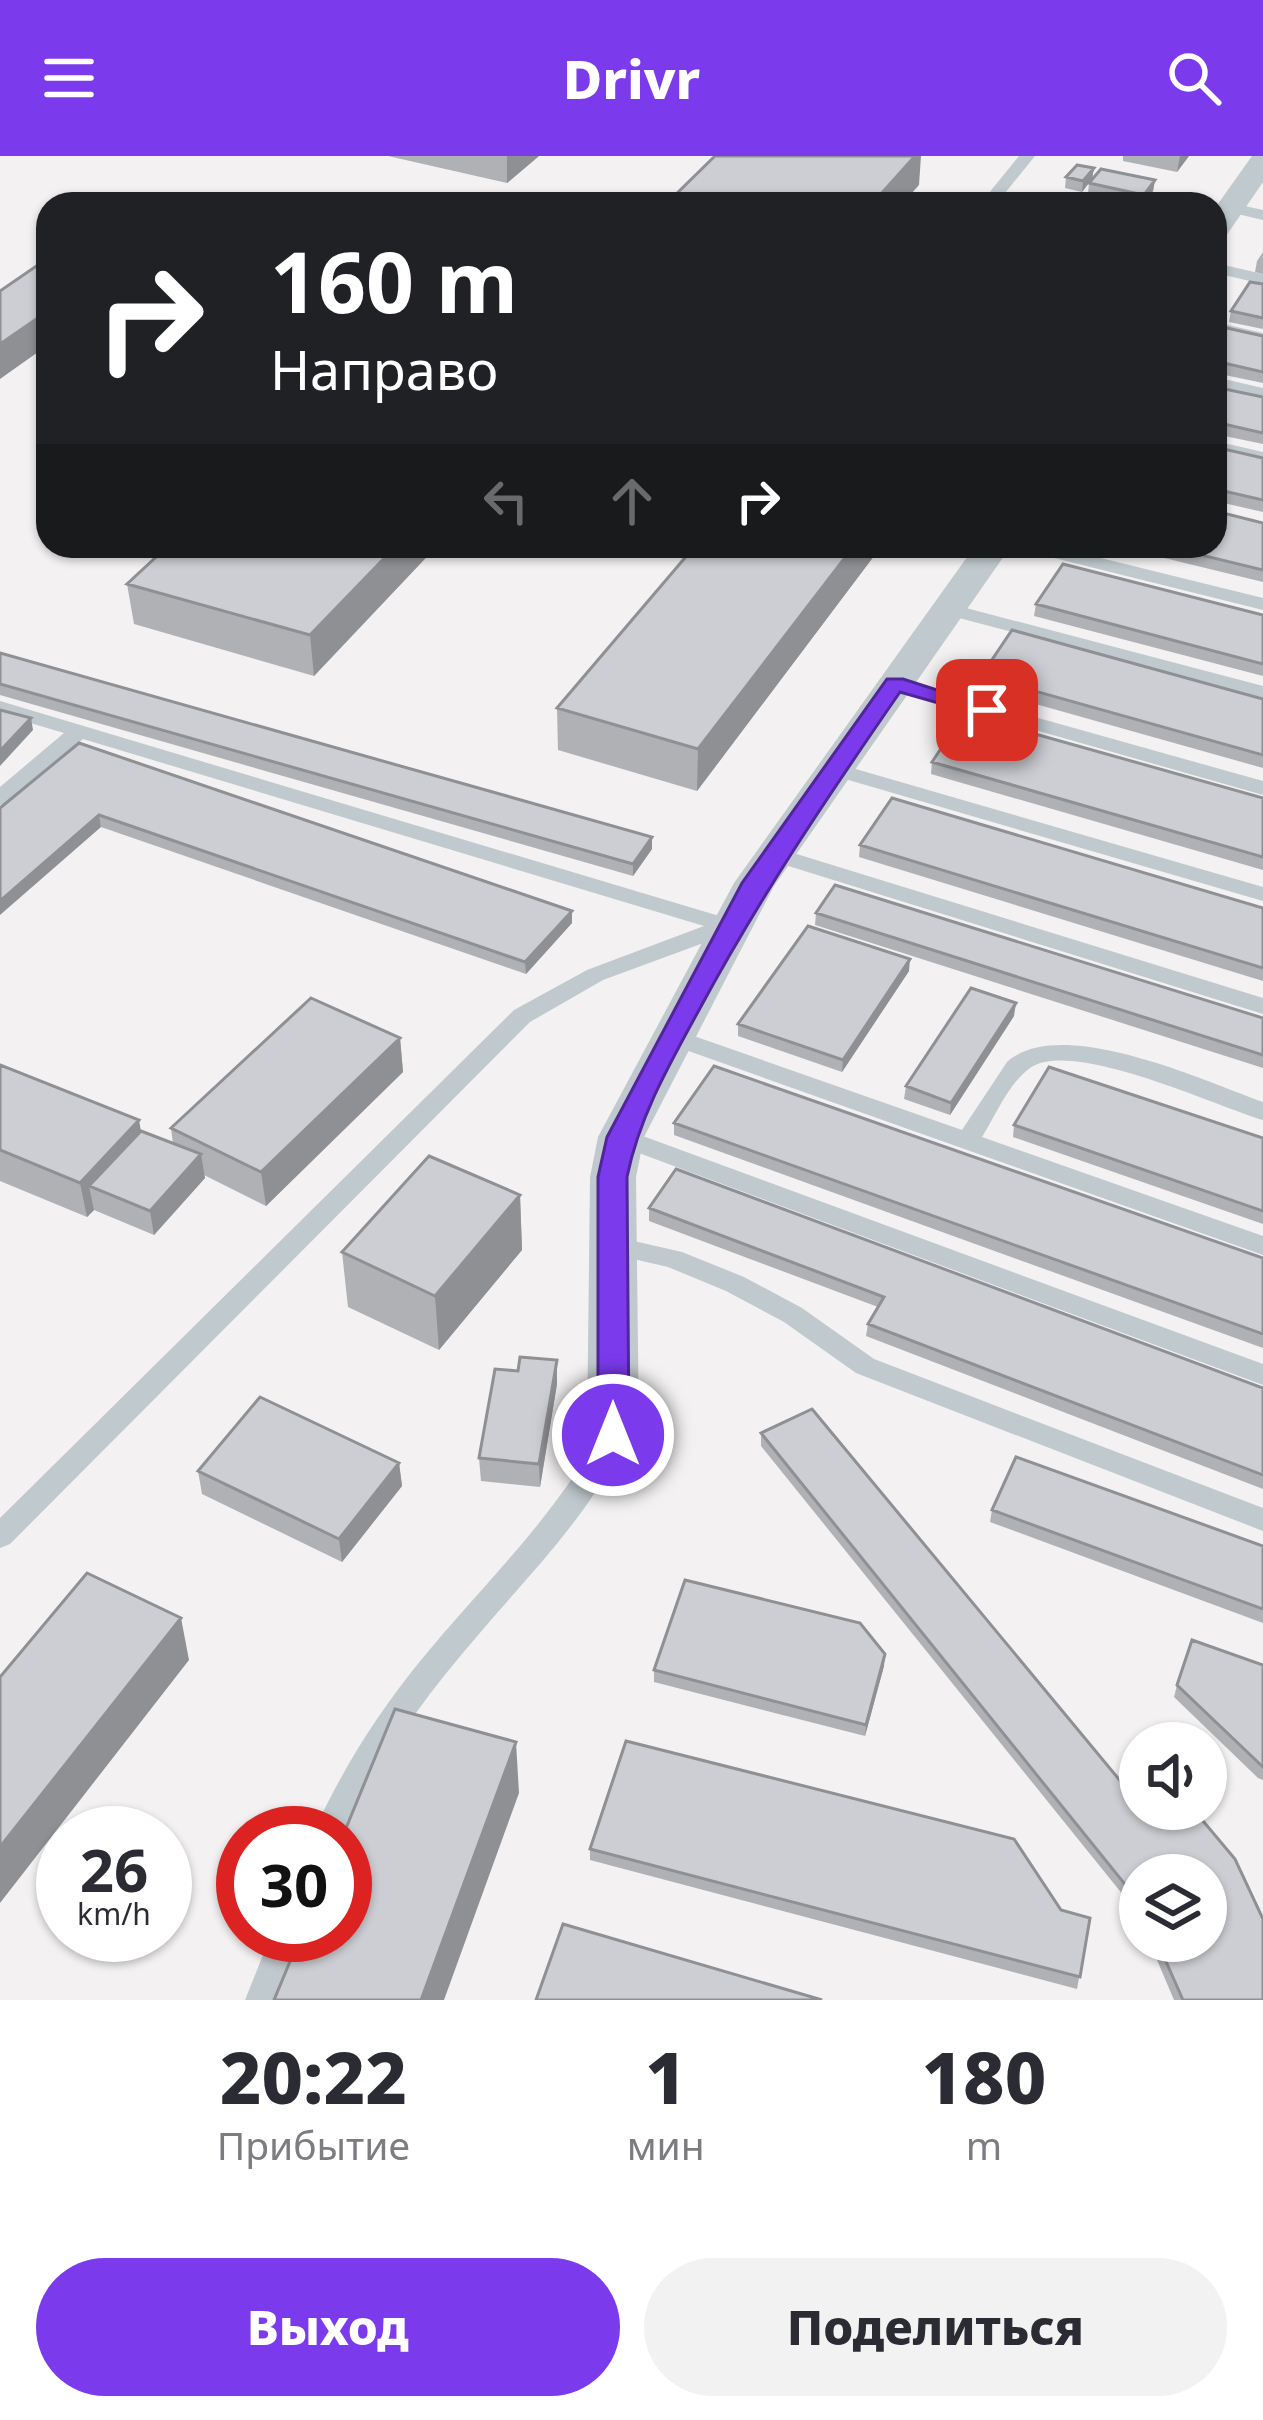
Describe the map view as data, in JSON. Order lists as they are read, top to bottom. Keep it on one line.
{"page":{"header":"Drivr","turn":["160 m","Направо"],"speed":"26 km/h","limit":"30","eta":["20:22","Прибытие","1","мин","180","m"],"buttons":["Выход","Поделиться"]}}
